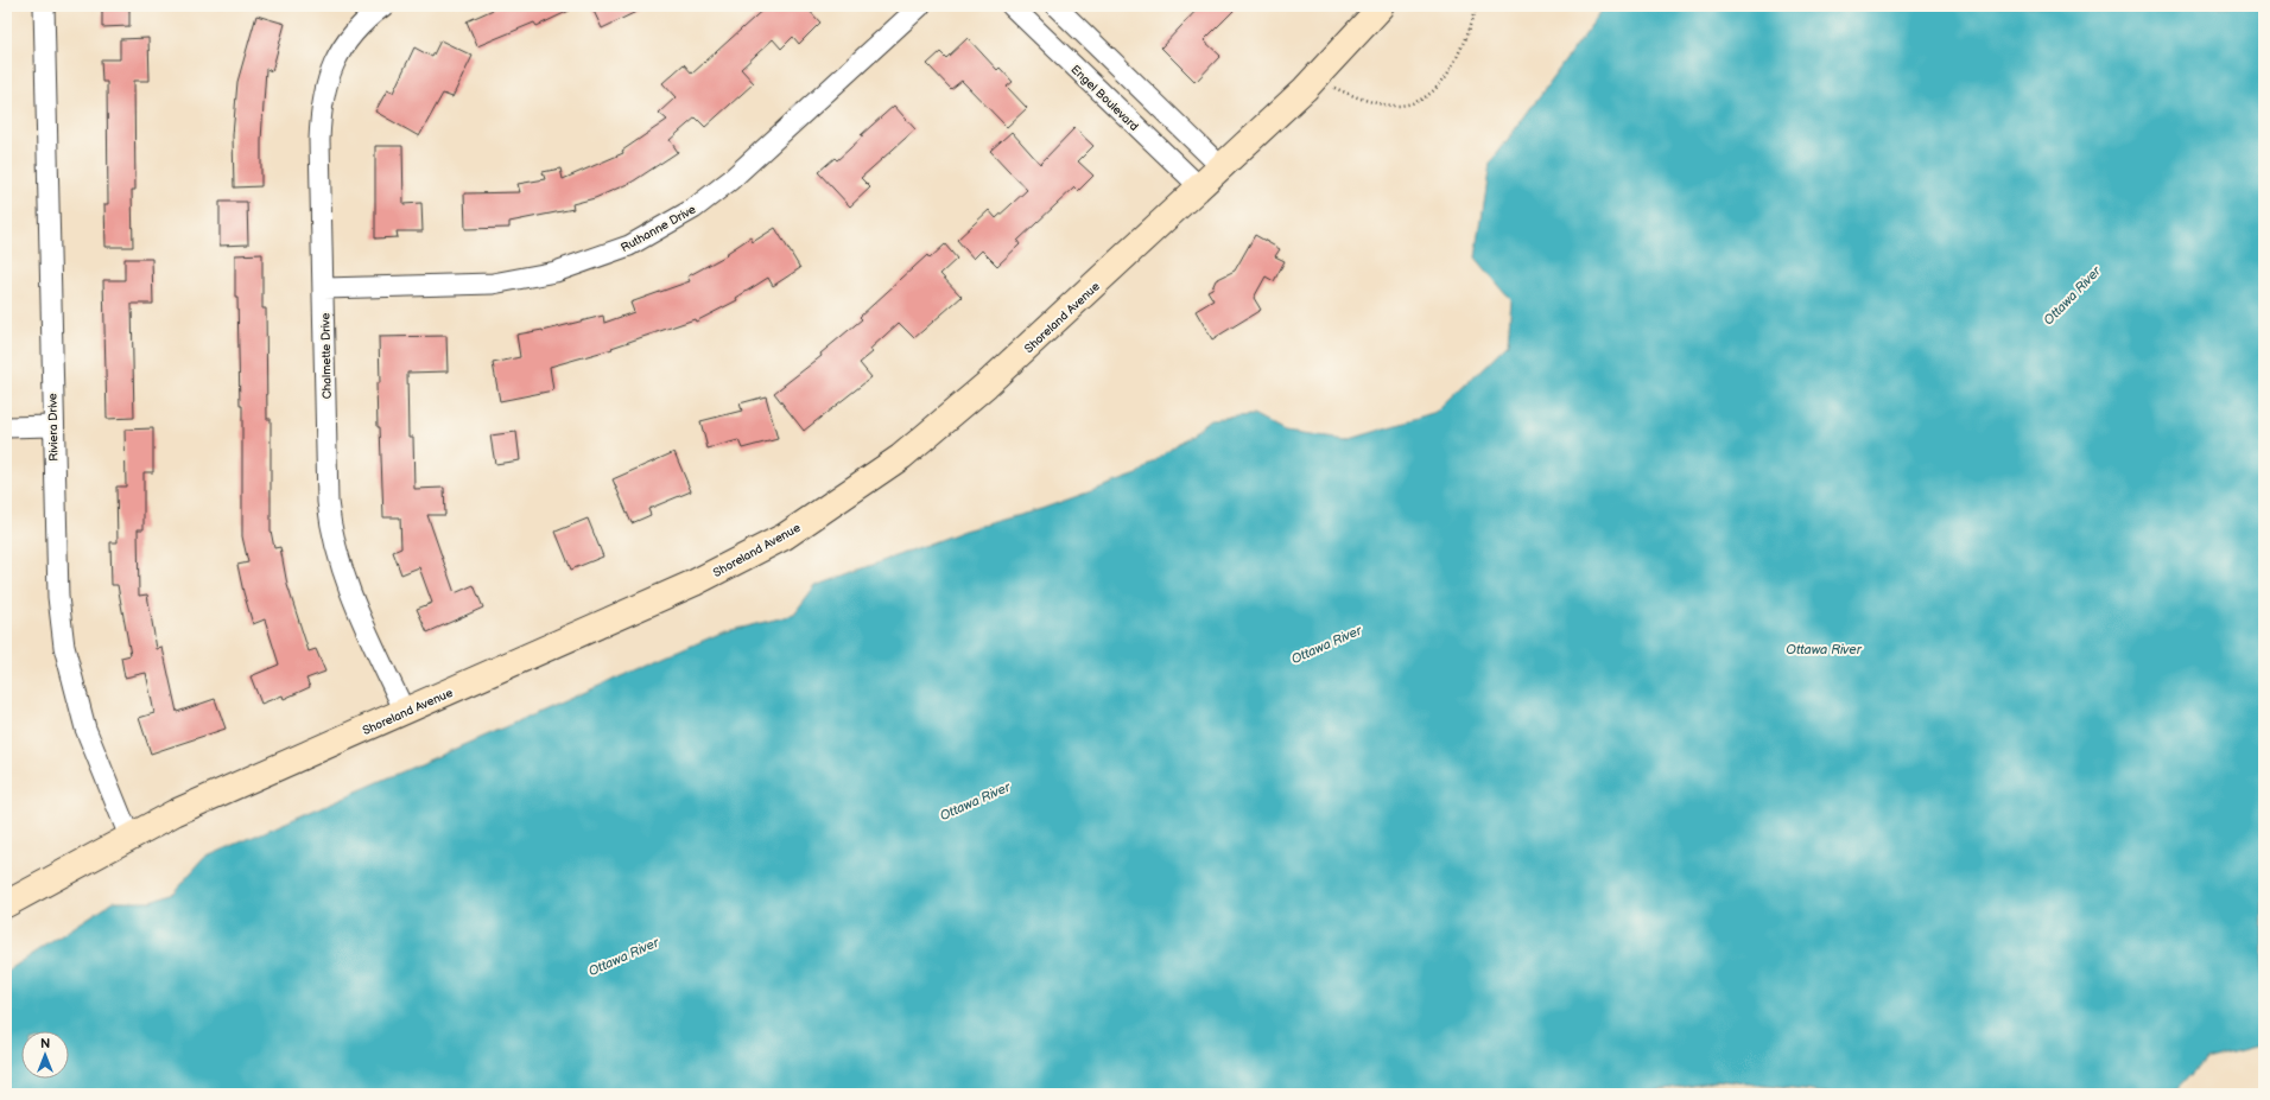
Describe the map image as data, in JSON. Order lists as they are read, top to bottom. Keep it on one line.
{"streets":{"street":["Engel Boulevard","Ruthanne Drive","Shoreland Avenue","Chalmette Drive","Riviera Drive"]},"crossings":[["Engel Boulevard","Shoreland Avenue"],["Ruthanne Drive","Chalmette Drive"],["Shoreland Avenue","Chalmette Drive"],["Shoreland Avenue","Riviera Drive"]],"water":["Ottawa River"],"north":"top"}
